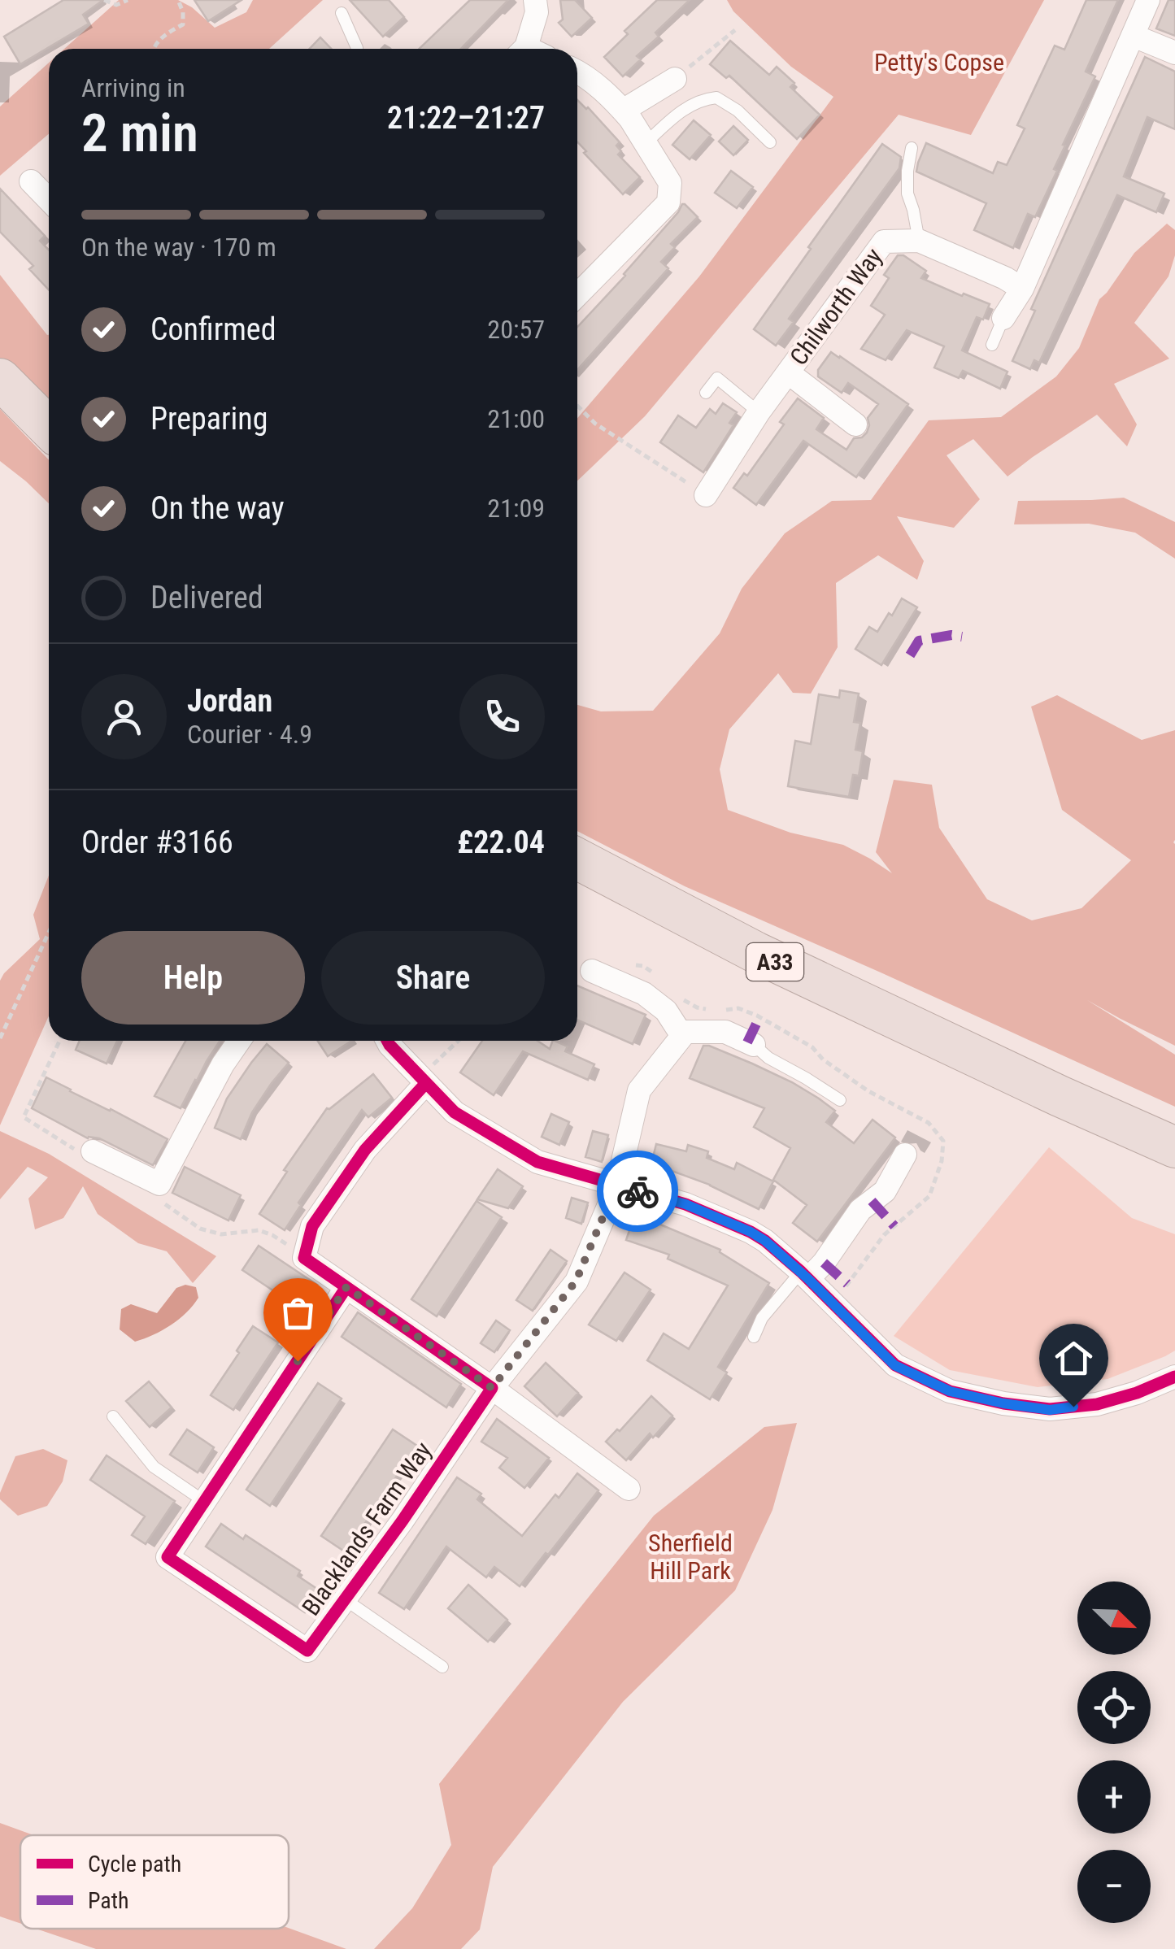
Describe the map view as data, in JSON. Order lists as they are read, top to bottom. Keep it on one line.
{"streets":{"highway":["A33"],"street":["Chilworth Way","Blacklands Farm Way"]},"parks":["Petty's Copse","Sherfield Hill Park"],"legend":["Cycle path","Path"],"north":"bottom right","page":{"heading":["2 min","Arriving in","21:22–21:27"],"panel":["Jordan","Courier · 4.9","Order #3166","£22.04"],"bar":"On the way · 170 m","list":[["Confirmed","20:57"],["Preparing","21:00"],["On the way","21:09"],"Delivered"],"buttons":["Help","Share"],"map_buttons":["+","−"]}}
